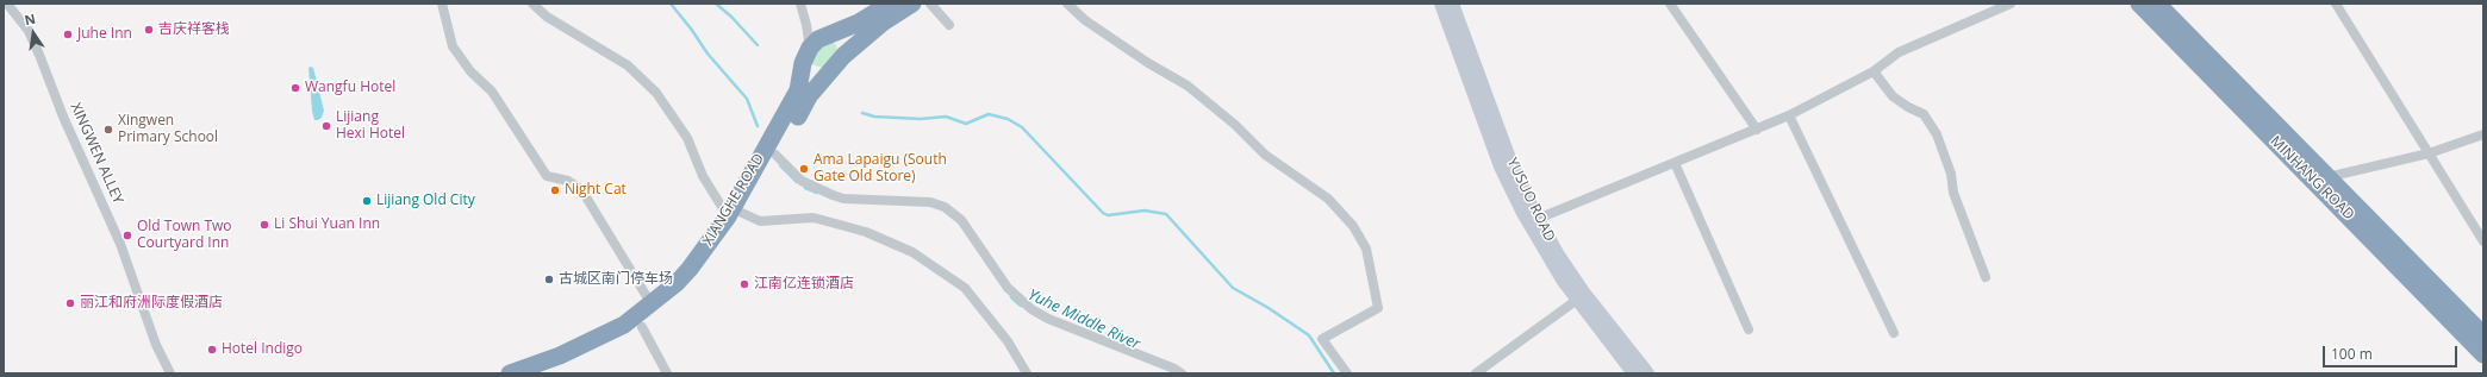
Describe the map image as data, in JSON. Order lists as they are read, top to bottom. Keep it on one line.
{"streets":{"highway":["MINHANG ROAD","XIANGHE ROAD"],"street":["XINGWEN ALLEY","YUSUO ROAD"]},"water":["Yuhe Middle River"],"places":["吉庆祥客栈","Juhe Inn","Wangfu Hotel","Lijiang Hexi Hotel","Xingwen Primary School","Ama Lapaigu (South Gate Old Store)","Night Cat","Lijiang Old City","Li Shui Yuan Inn","Old Town Two Courtyard Inn","古城区南门停车场","江南亿连锁酒店","丽江和府洲际度假酒店","Hotel Indigo"],"scale_bar":"100 m","north":"top"}
